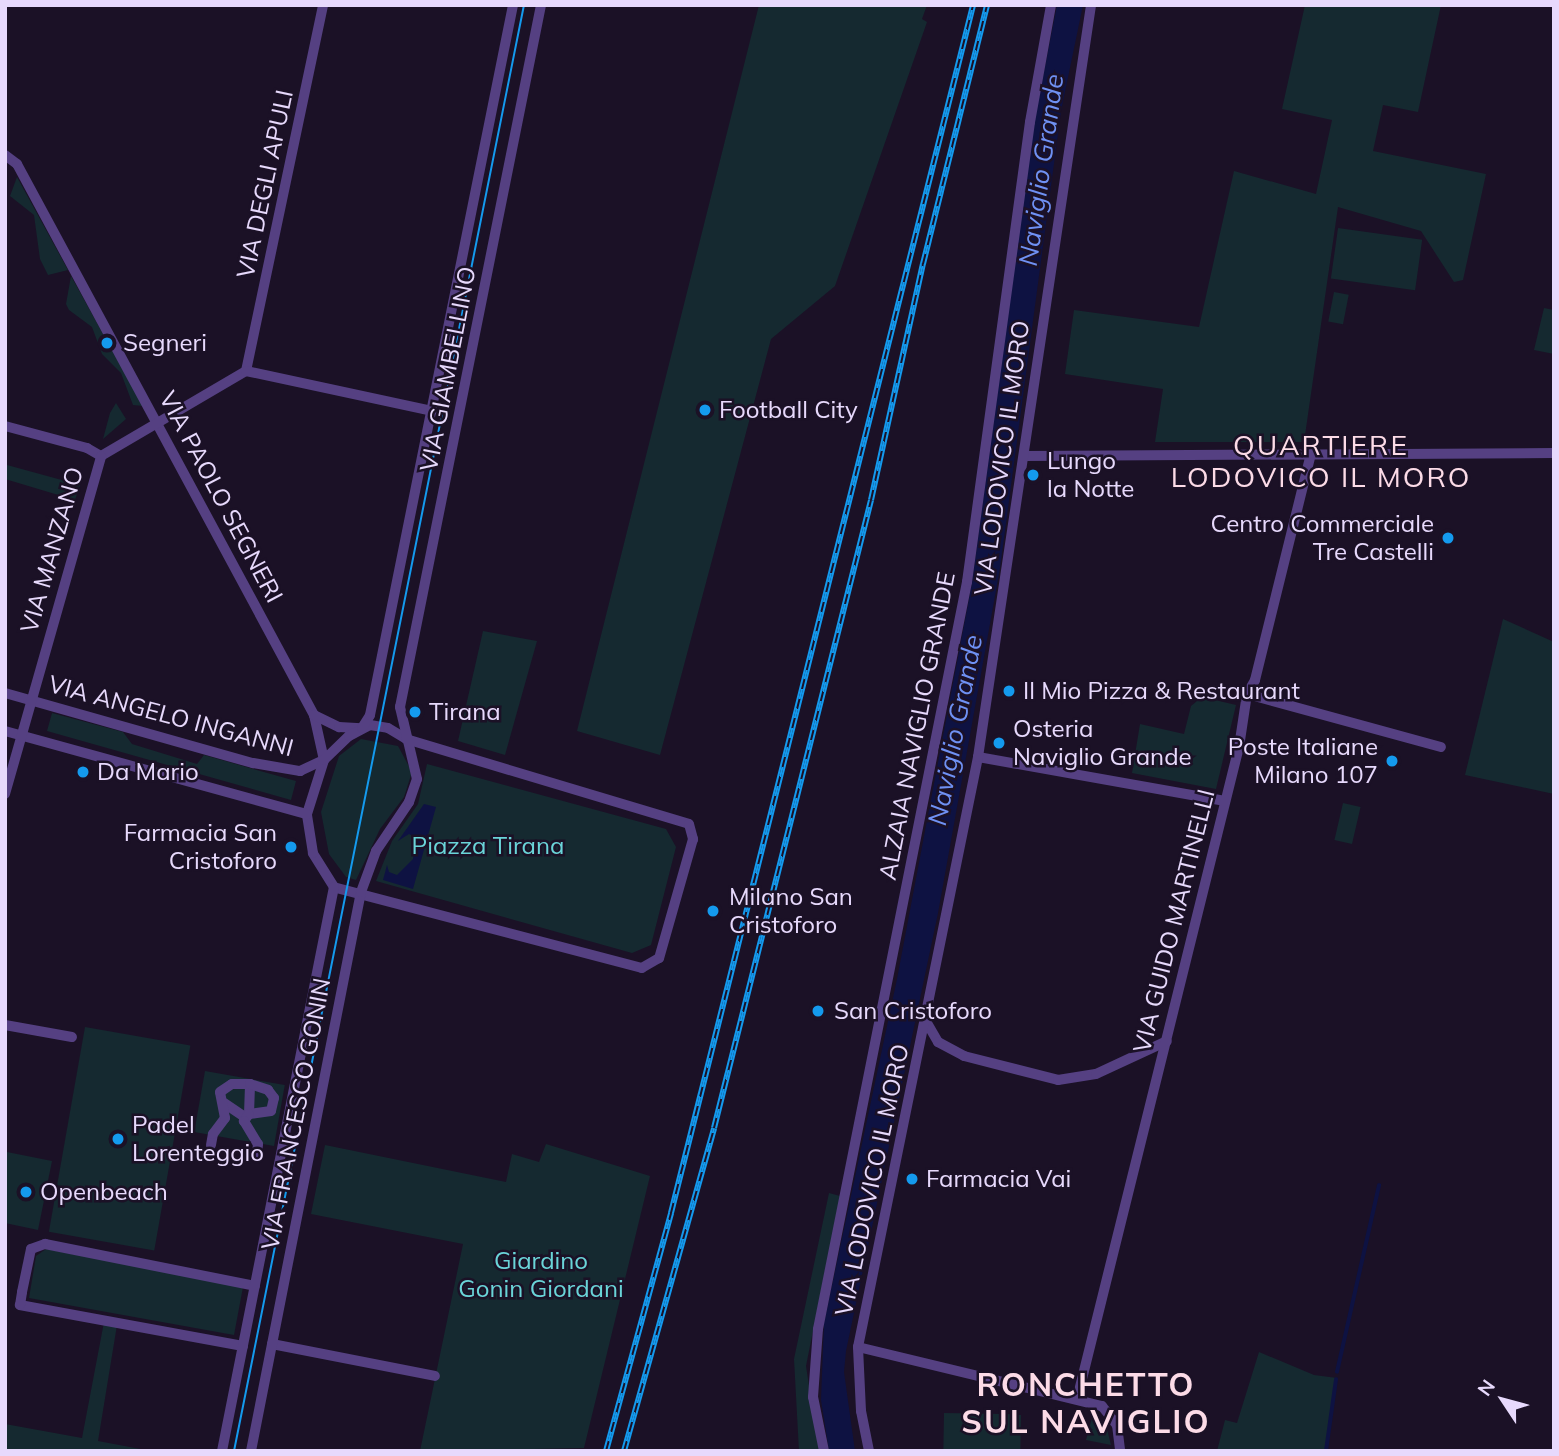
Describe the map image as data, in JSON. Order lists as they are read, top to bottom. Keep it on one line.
{"streets":{"street":["VIA DEGLI APULI","VIA GIAMBELLINO","VIA LODOVICO IL MORO","VIA PAOLO SEGNERI","VIA MANZANO","VIA ANGELO INGANNI","ALZAIA NAVIGLIO GRANDE","VIA GUIDO MARTINELLI","VIA FRANCESCO GONIN"]},"crossings":[["VIA PAOLO SEGNERI","VIA ANGELO INGANNI"],["VIA MANZANO","VIA ANGELO INGANNI"]],"districts":["QUARTIERE LODOVICO IL MORO","RONCHETTO SUL NAVIGLIO"],"water":["Naviglio Grande"],"parks":["Piazza Tirana","Giardino Gonin Giordani"],"places":["Segneri","Football City","Lungo la Notte","Centro Commerciale Tre Castelli","Il Mio Pizza & Restaurant","Tirana","Osteria Naviglio Grande","Poste Italiane Milano 107","Da Mario","Farmacia San Cristoforo","Milano San Cristoforo","San Cristoforo","Padel Lorenteggio","Farmacia Vai","Openbeach"],"north":"top left"}
